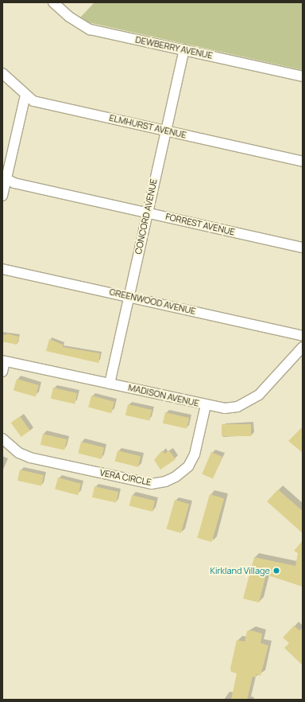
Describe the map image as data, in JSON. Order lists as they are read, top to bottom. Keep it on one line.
{"streets":{"street":["DEWBERRY AVENUE","ELMHURST AVENUE","CONCORD AVENUE","FORREST AVENUE","GREENWOOD AVENUE","MADISON AVENUE","VERA CIRCLE"]},"crossings":[["DEWBERRY AVENUE","CONCORD AVENUE"],["ELMHURST AVENUE","CONCORD AVENUE"],["CONCORD AVENUE","FORREST AVENUE"],["CONCORD AVENUE","GREENWOOD AVENUE"],["CONCORD AVENUE","MADISON AVENUE"],["MADISON AVENUE","VERA CIRCLE"]],"places":["Kirkland Village"]}
